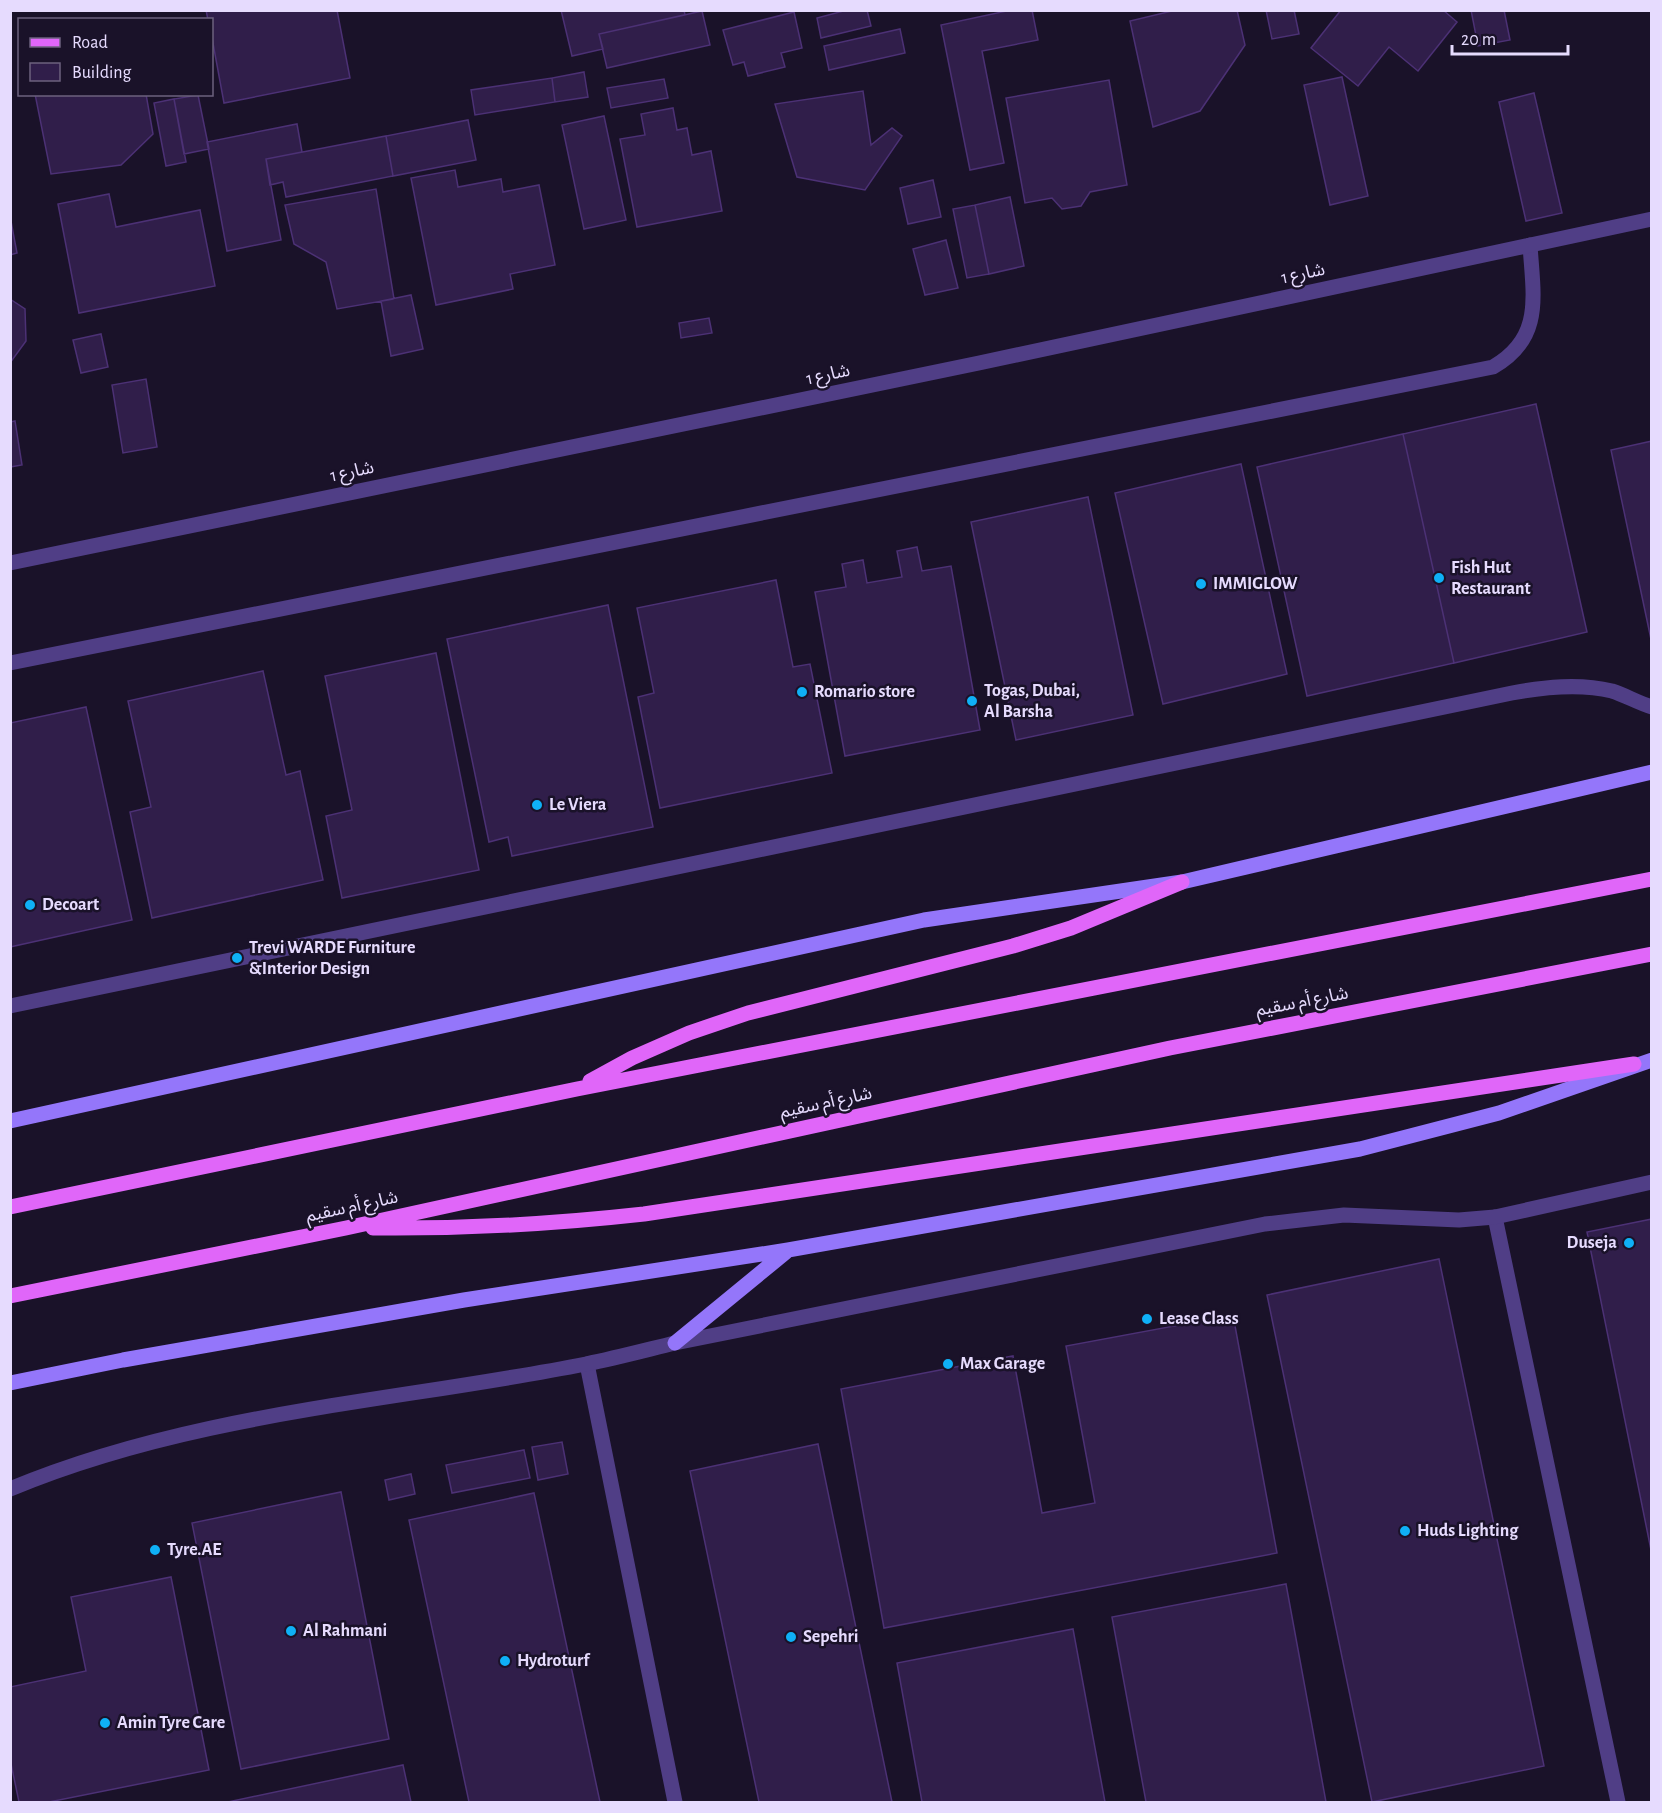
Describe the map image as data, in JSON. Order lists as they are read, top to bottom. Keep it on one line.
{"streets":{"main road":["شارع أم سقيم"],"street":["شارع 1"]},"places":["Fish Hut Restaurant","IMMIGLOW","Romario store","Togas, Dubai, Al Barsha","Le Viera","Decoart","Trevi WARDE Furniture &Interior Design","Duseja","Lease Class","Max Garage","Huds Lighting","Tyre.AE","Al Rahmani","Sepehri","Hydroturf","Amin Tyre Care"],"legend":["Road","Building"],"scale_bar":"20 m"}
